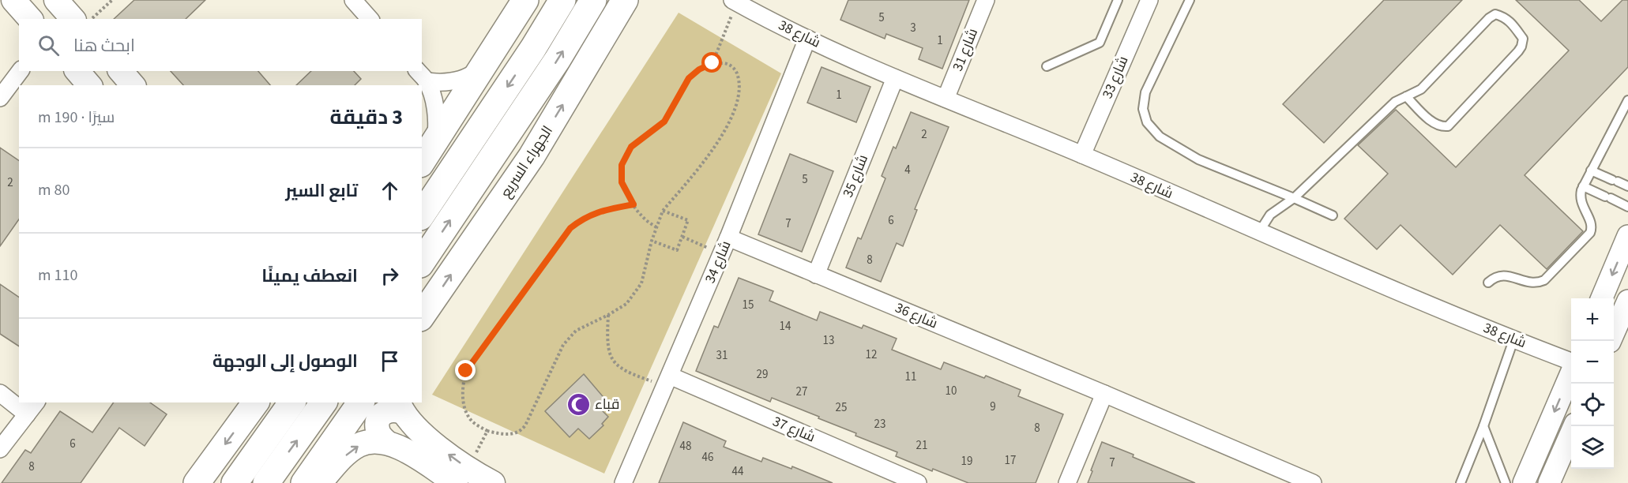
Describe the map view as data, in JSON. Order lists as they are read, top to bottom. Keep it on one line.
{"streets":{"main road":["الجهراء السريع"],"street":["شارع 38","شارع 31","شارع 33","شارع 35","شارع 34","شارع 36","شارع 37"]},"crossings":[["شارع 38","شارع 31"],["شارع 38","شارع 33"],["شارع 38","شارع 35"],["شارع 38","شارع 34"],["شارع 35","شارع 36"],["شارع 34","شارع 36"],["شارع 34","شارع 37"]],"places":{"mosque":["قباء"]},"house_numbers":["5","3","1","1","2","4","5","2","6","7","8","15","14","13","12","31","29","11","10","27","9","25","23","8","6","21","48","46","17","19","7","8","44"],"page":{"search":"ابحث هنا","heading":["3 دقيقة","سيرًا · 190 m"],"list":[["تابع السير","80 m"],["انعطف يمينًا","110 m"],"الوصول إلى الوجهة"],"map_buttons":["+","−"]}}
